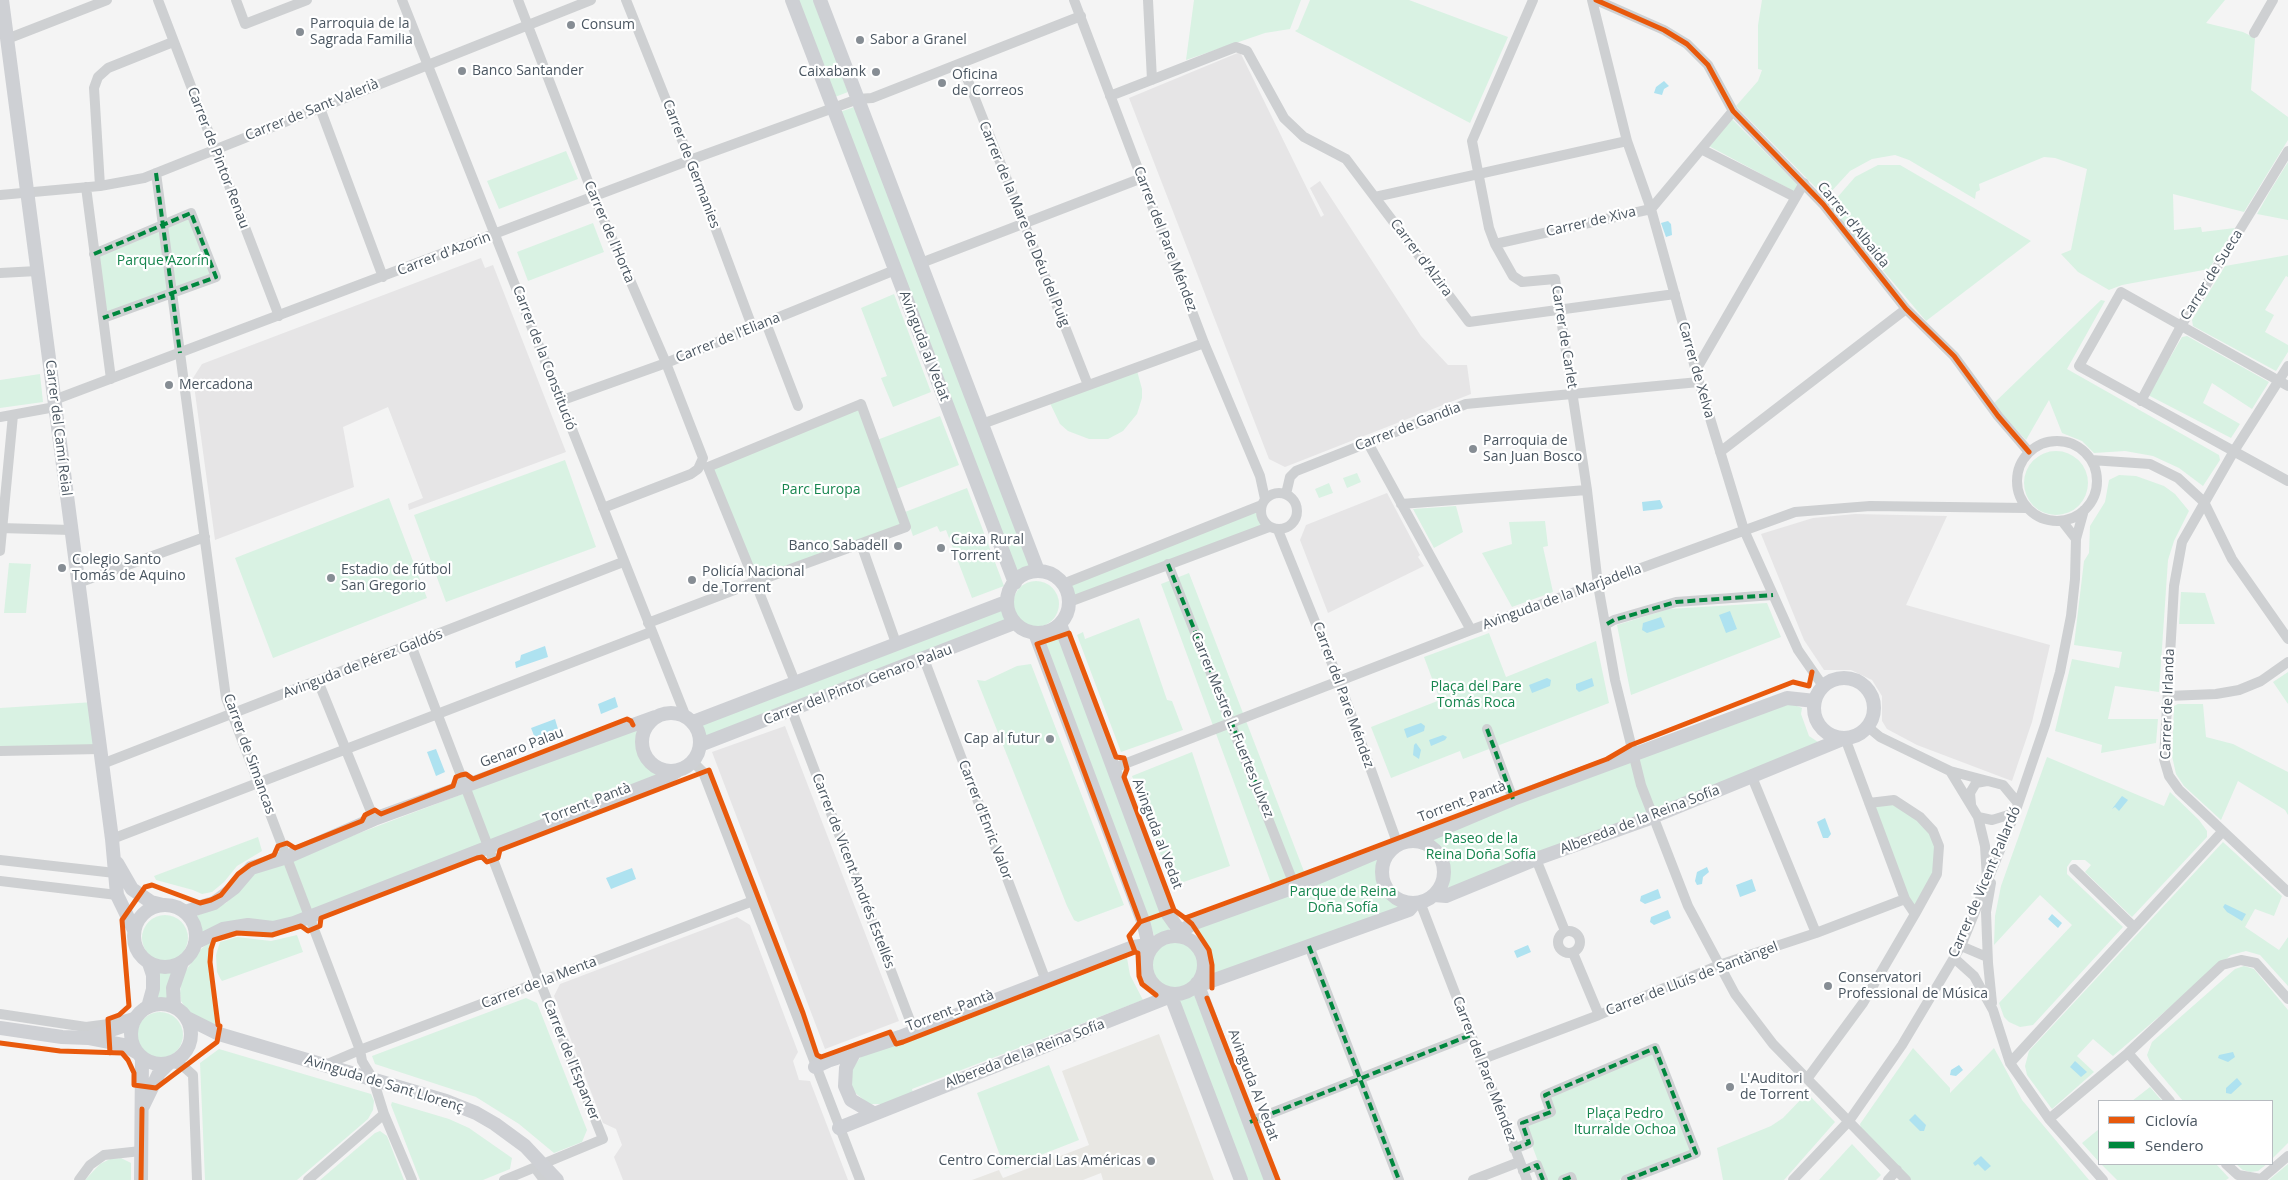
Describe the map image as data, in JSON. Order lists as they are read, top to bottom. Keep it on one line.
{"streets":{"street":["Carrer de Sant Valerià","Carrer de Pintor Renau","Carrer de Germanies","Carrer de Xiva","Carrer de la Mare de Déu del Puig","Carrer d'Albaida","Carrer de l'Horta","Carrer del Pare Méndez","Carrer d'Azorin","Carrer d'Alzira","Carrer de Sueca","Carrer de Carlet","Carrer de l'Eliana","Avinguda al Vedat","Carrer de la Constitució","Carrer de Xelva","Carrer de Gandia","Carrer del Camí Reial","Avinguda de la Marjadella","Avinguda de Pérez Galdós","Carrer del Pintor Genaro Palau","Carrer de Irlanda","Carrer Mestre L. Fuertes Julvez","Carrer de Simancas","Carrer d'Enric Valor","Albereda de la Reina Sofía","Carrer de Vicent Andrés Estellés","Carrer de Vicent Pallardó","Carrer de Lluís de Santàngel","Carrer de la Menta","Carrer de l'Esparver","Avinguda de Sant Llorenç"],"cycle path":["Genaro Palau","Torrent_Pantà","Avinguda Al Vedat"]},"crossings":[["Carrer de Sant Valerià","Carrer de Pintor Renau"],["Carrer de Sant Valerià","Carrer de l'Horta"],["Carrer de Sant Valerià","Carrer de la Constitució"],["Carrer de Sant Valerià","Carrer del Camí Reial"],["Carrer de Sant Valerià","Carrer de Simancas"],["Carrer de Pintor Renau","Carrer d'Azorin"],["Carrer de Germanies","Carrer d'Azorin"],["Carrer de Germanies","Carrer de l'Eliana"],["Carrer de Xiva","Carrer d'Albaida"],["Carrer de Xiva","Carrer de Carlet"],["Carrer de Xiva","Carrer de Xelva"],["Carrer d'Albaida","Avinguda de la Marjadella"],["Carrer d'Albaida","Carrer de Vicent Pallardó"],["Carrer de l'Horta","Carrer d'Azorin"],["Carrer de l'Horta","Carrer de l'Eliana"],["Carrer de l'Horta","Carrer de la Constitució"],["Carrer del Pare Méndez","Carrer de Gandia"],["Carrer del Pare Méndez","Avinguda de la Marjadella"],["Carrer del Pare Méndez","Albereda de la Reina Sofía"],["Carrer del Pare Méndez","Carrer de Lluís de Santàngel"],["Carrer d'Azorin","Avinguda al Vedat"],["Carrer d'Azorin","Carrer de la Constitució"],["Carrer d'Azorin","Carrer del Camí Reial"],["Carrer d'Azorin","Carrer de Simancas"],["Carrer d'Alzira","Carrer de Carlet"],["Carrer d'Alzira","Carrer de Xelva"],["Carrer de Carlet","Carrer de Gandia"],["Carrer de Carlet","Avinguda de la Marjadella"],["Carrer de Carlet","Albereda de la Reina Sofía"],["Carrer de Carlet","Carrer de Vicent Pallardó"],["Carrer de Carlet","Carrer de Lluís de Santàngel"],["Carrer de l'Eliana","Avinguda al Vedat"],["Carrer de l'Eliana","Carrer de la Constitució"],["Avinguda al Vedat","Avinguda de la Marjadella"],["Avinguda al Vedat","Carrer del Pintor Genaro Palau"],["Avinguda al Vedat","Albereda de la Reina Sofía"],["Carrer de la Constitució","Avinguda de Pérez Galdós"],["Carrer de la Constitució","Carrer del Pintor Genaro Palau"],["Carrer de Xelva","Carrer de Gandia"],["Carrer de Xelva","Avinguda de la Marjadella"],["Carrer de Xelva","Albereda de la Reina Sofía"],["Carrer del Camí Reial","Avinguda de Pérez Galdós"],["Avinguda de la Marjadella","Carrer Mestre L. Fuertes Julvez"],["Avinguda de la Marjadella","Carrer de Vicent Pallardó"],["Avinguda de Pérez Galdós","Carrer de Simancas"],["Avinguda de Pérez Galdós","Carrer de l'Esparver"],["Carrer del Pintor Genaro Palau","Carrer d'Enric Valor"],["Carrer del Pintor Genaro Palau","Carrer de Vicent Andrés Estellés"],["Carrer de Simancas","Carrer de la Menta"],["Carrer de Simancas","Avinguda de Sant Llorenç"],["Carrer de la Menta","Carrer de l'Esparver"],["Carrer de la Menta","Avinguda de Sant Llorenç"],["Carrer de l'Esparver","Avinguda de Sant Llorenç"]],"parks":["Parque Azorín","Parc Europa","Plaça del Pare Tomás Roca","Paseo de la Reina Doña Sofía","Parque de Reina Doña Sofía","Plaça Pedro Iturralde Ochoa"],"places":["Consum","Parroquia de la Sagrada Familia","Sabor a Granel","Banco Santander","Caixabank","Oficina de Correos","Mercadona","Parroquia de San Juan Bosco","Banco Sabadell","Caixa Rural Torrent","Colegio Santo Tomás de Aquino","Estadio de fútbol San Gregorio","Policía Nacional de Torrent","Cap al futur","Conservatori Professional de Música","L'Auditori de Torrent","Centro Comercial Las Américas"],"legend":["Ciclovía","Sendero"]}
